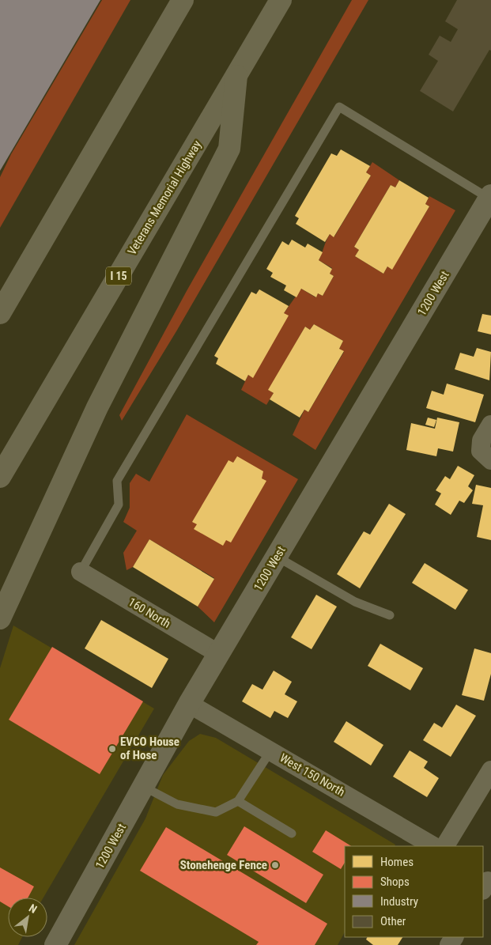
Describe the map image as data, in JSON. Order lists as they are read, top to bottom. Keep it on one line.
{"streets":{"highway":["Veterans Memorial Highway","I 15"],"street":["1200 West","160 North","West 150 North"]},"crossings":[["1200 West","160 North"],["1200 West","West 150 North"]],"places":["EVCO House of Hose","Stonehenge Fence"],"legend":["Homes","Shops","Industry","Other"],"north":"top right"}
